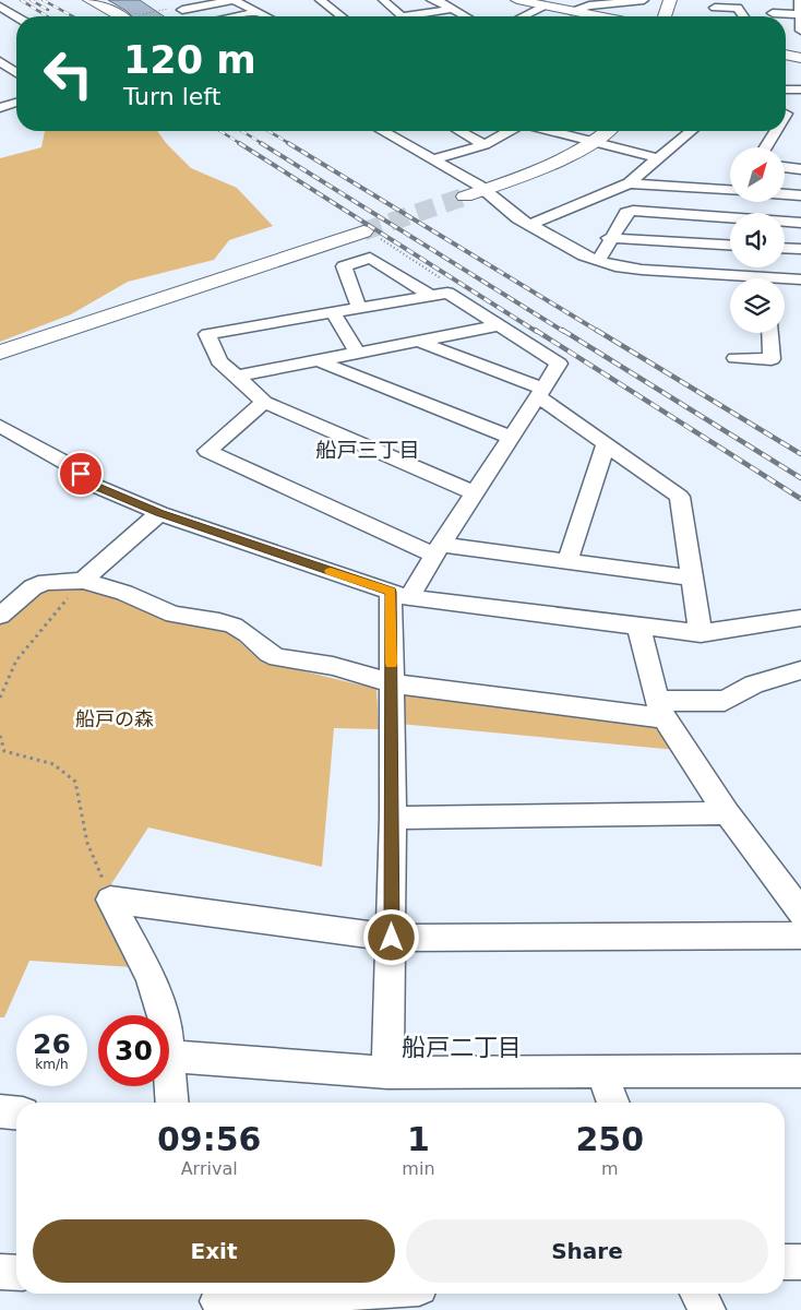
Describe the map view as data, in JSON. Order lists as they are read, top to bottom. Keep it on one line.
{"districts":["船戸三丁目","船戸二丁目"],"parks":["船戸の森"],"north":"top right","page":{"turn":["120 m","Turn left"],"speed":"26 km/h","limit":"30","eta":["09:56","Arrival","1","min","250","m"],"buttons":["Exit","Share"]}}
